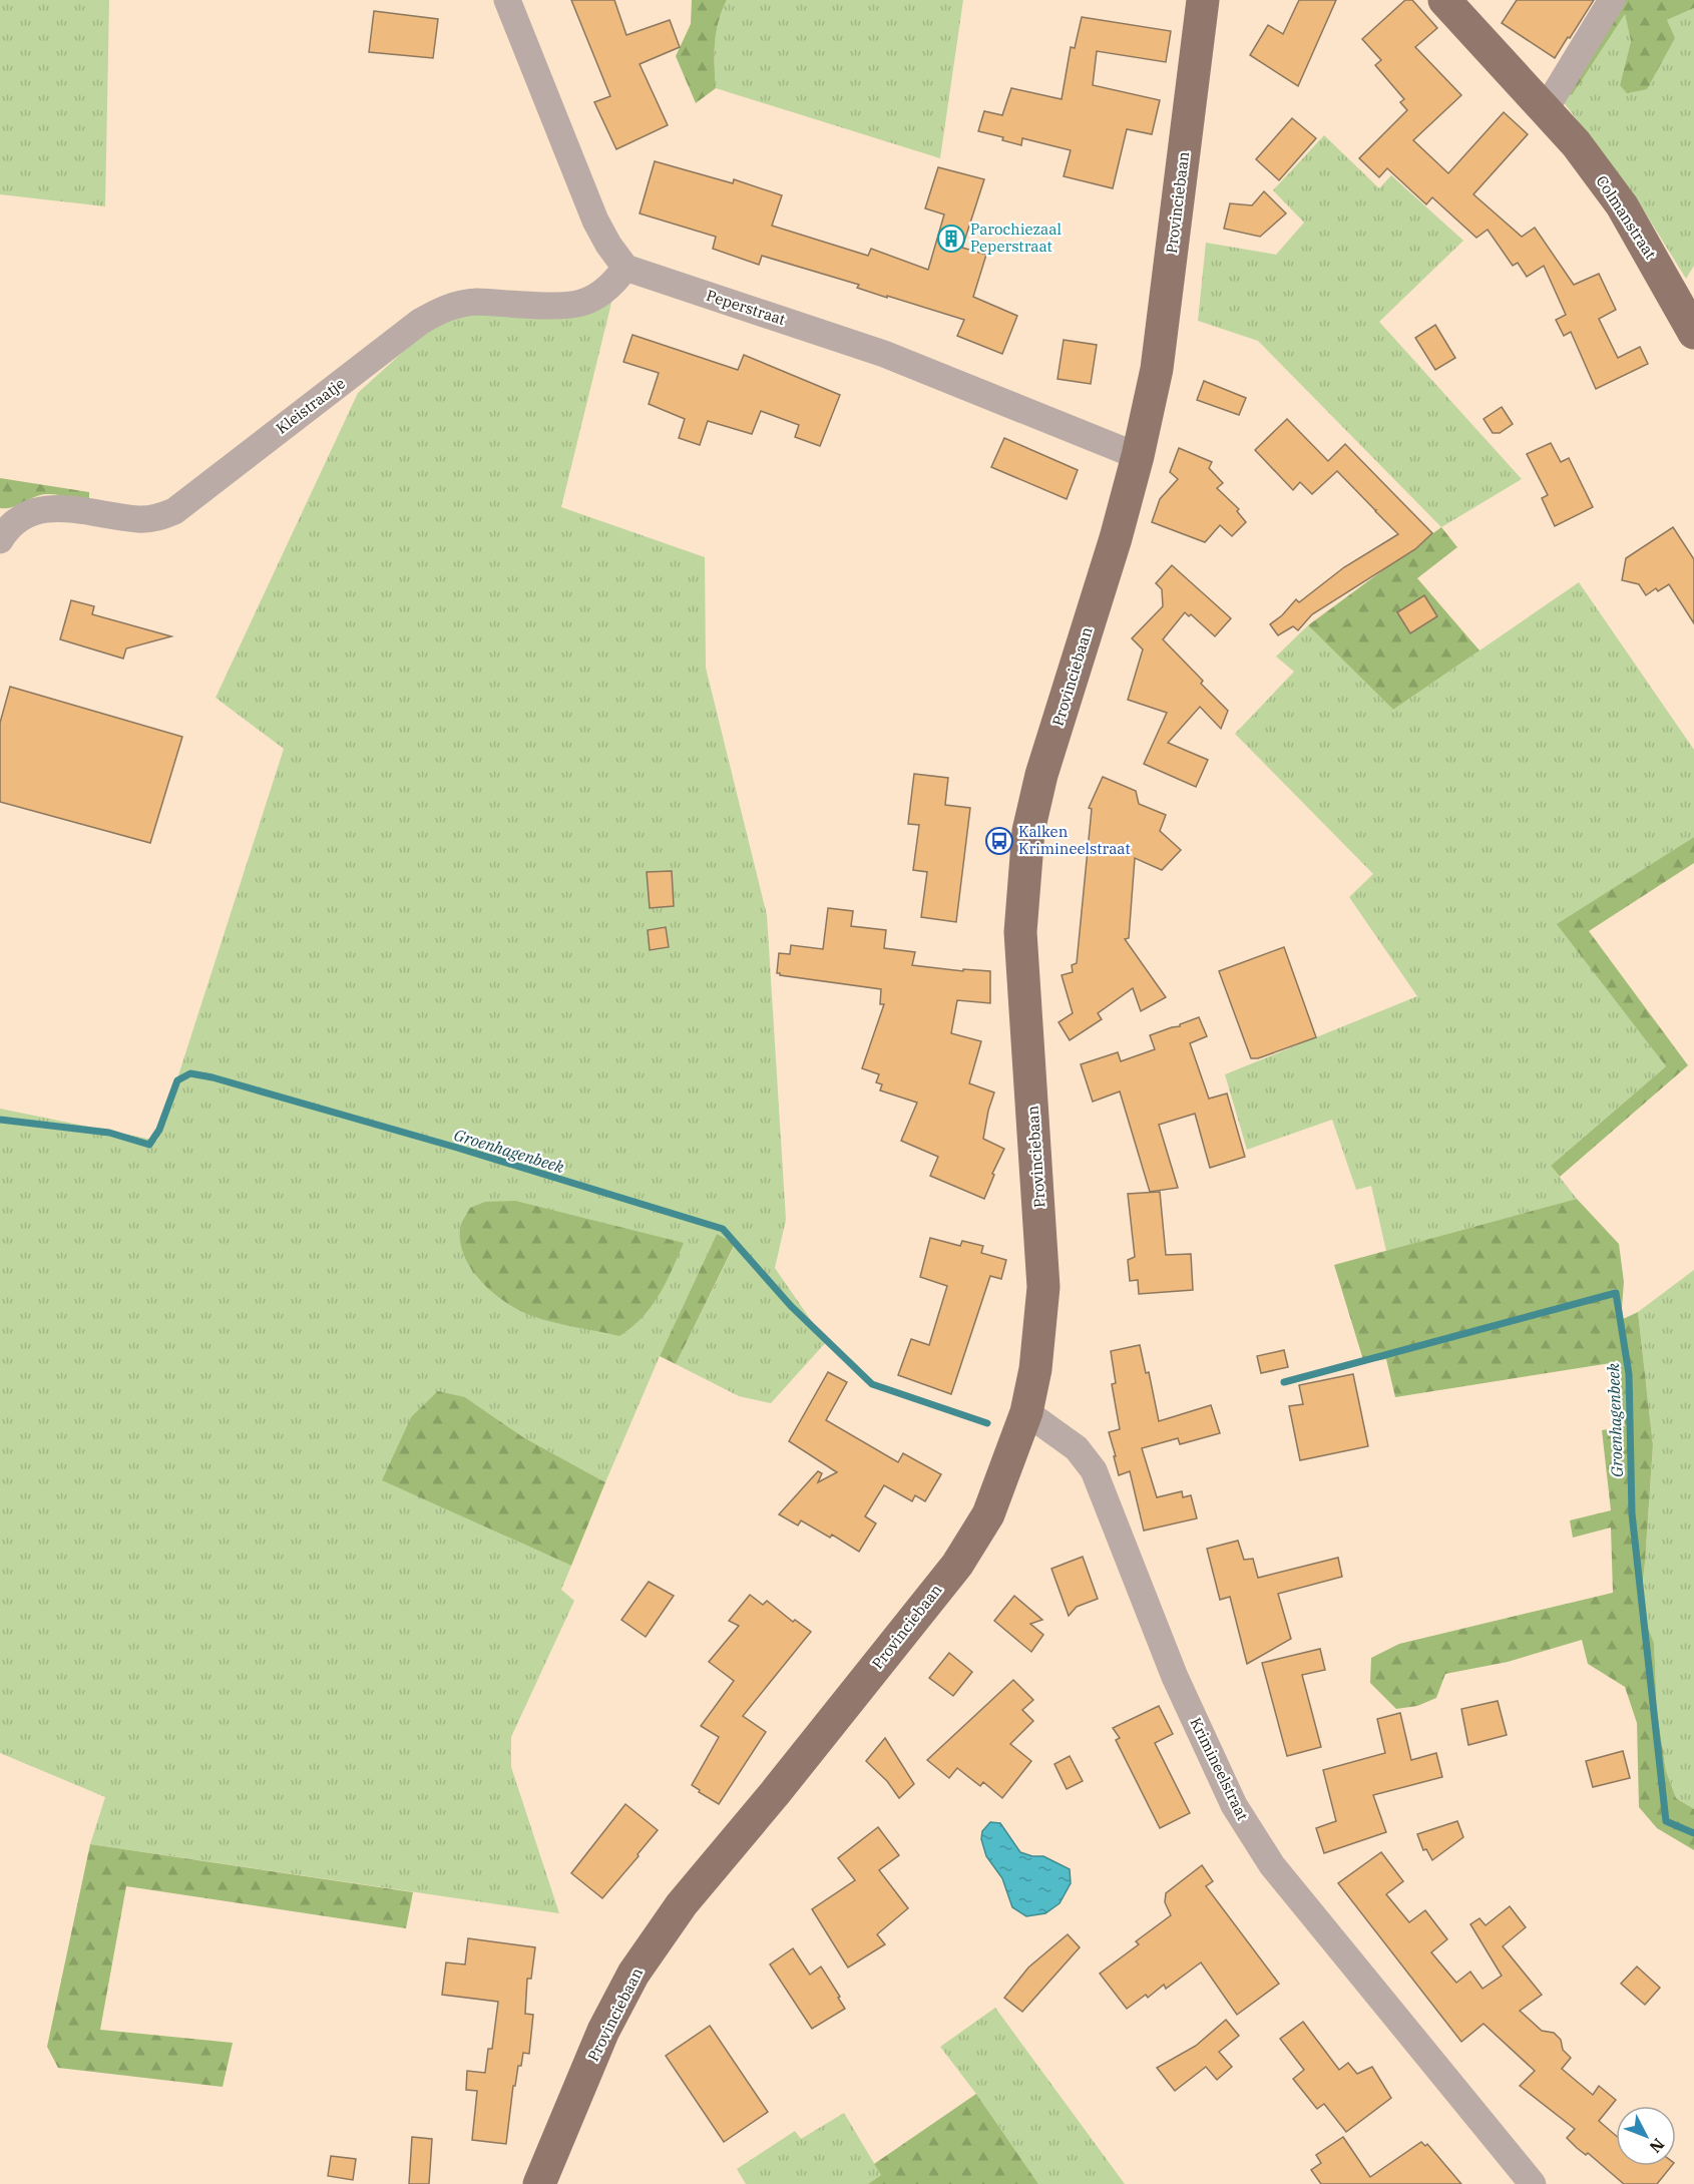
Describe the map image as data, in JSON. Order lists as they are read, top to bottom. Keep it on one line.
{"streets":{"main road":["Provinciebaan","Colmanstraat"],"street":["Peperstraat","Kleistraatje","Krimineelstraat"]},"crossings":[["Provinciebaan","Peperstraat"],["Provinciebaan","Krimineelstraat"],["Peperstraat","Kleistraatje"]],"water":["Groenhagenbeek"],"places":{"building":["Parochiezaal Peperstraat"],"bus stop":["Kalken Krimineelstraat"]},"north":"bottom right"}
